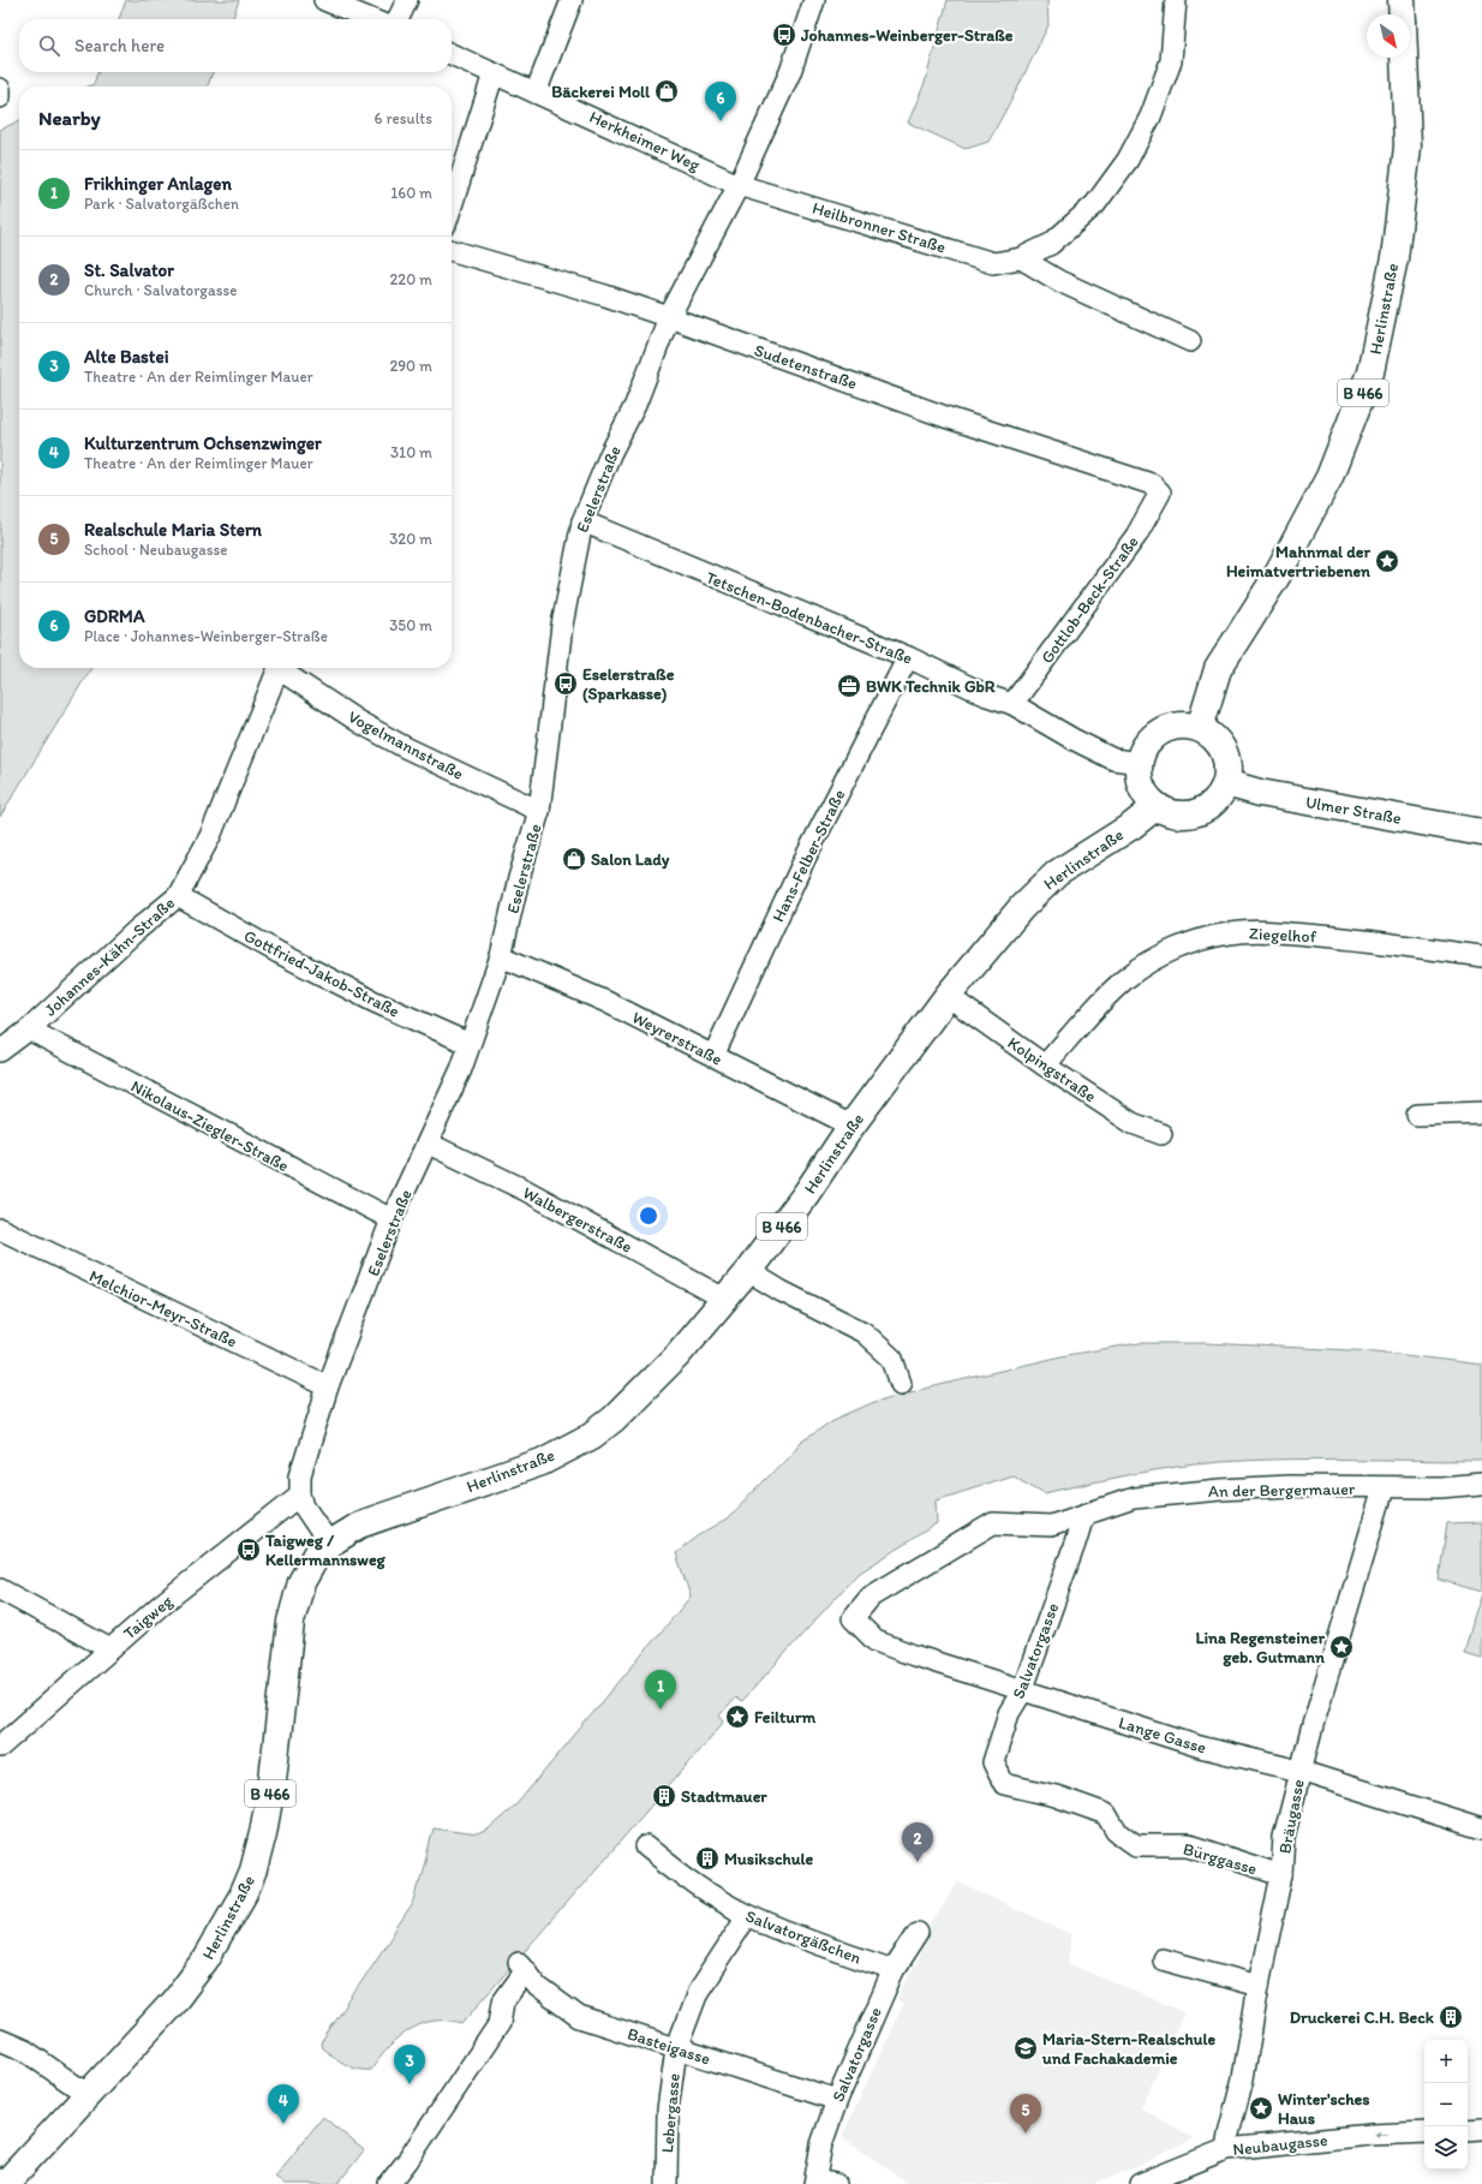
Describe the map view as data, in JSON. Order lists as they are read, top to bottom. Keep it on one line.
{"streets":{"main road":["Herlinstraße","B 466","Ulmer Straße"],"street":["Herkheimer Weg","Heilbronner Straße","Sudetenstraße","Eselerstraße","Gottlob-Beck-Straße","Tetschen-Bodenbacher-Straße","Vogelmannstraße","Hans-Felber-Straße","Ziegelhof","Johannes-Kähn-Straße","Gottfried-Jakob-Straße","Weyrerstraße","Kolpingstraße","Nikolaus-Ziegler-Straße","Walbergerstraße","Melchior-Meyr-Straße","An der Bergermauer","Taigweg","Salvatorgasse","Lange Gasse","Bräugasse","Bürggasse","Salvatorgäßchen","Basteigasse","Lebergasse","Neubaugasse"]},"crossings":[["Herkheimer Weg","Heilbronner Straße"],["Herkheimer Weg","Eselerstraße"],["Heilbronner Straße","Eselerstraße"],["Herlinstraße","Eselerstraße"],["Herlinstraße","Tetschen-Bodenbacher-Straße"],["Herlinstraße","Ulmer Straße"],["Herlinstraße","Weyrerstraße"],["Herlinstraße","Kolpingstraße"],["Herlinstraße","Walbergerstraße"],["Sudetenstraße","Eselerstraße"],["Sudetenstraße","Gottlob-Beck-Straße"],["Eselerstraße","Tetschen-Bodenbacher-Straße"],["Eselerstraße","Vogelmannstraße"],["Eselerstraße","Gottfried-Jakob-Straße"],["Eselerstraße","Weyrerstraße"],["Eselerstraße","Nikolaus-Ziegler-Straße"],["Eselerstraße","Walbergerstraße"],["Eselerstraße","Melchior-Meyr-Straße"],["Eselerstraße","Taigweg"],["Gottlob-Beck-Straße","Tetschen-Bodenbacher-Straße"],["Tetschen-Bodenbacher-Straße","Ulmer Straße"],["Tetschen-Bodenbacher-Straße","Hans-Felber-Straße"],["Hans-Felber-Straße","Weyrerstraße"],["Ziegelhof","Kolpingstraße"],["Johannes-Kähn-Straße","Gottfried-Jakob-Straße"],["Johannes-Kähn-Straße","Nikolaus-Ziegler-Straße"],["An der Bergermauer","Salvatorgasse"],["An der Bergermauer","Lange Gasse"],["An der Bergermauer","Bräugasse"],["Salvatorgasse","Lange Gasse"],["Salvatorgasse","Bürggasse"],["Salvatorgasse","Salvatorgäßchen"],["Salvatorgasse","Basteigasse"],["Lange Gasse","Bräugasse"],["Bräugasse","Bürggasse"],["Bräugasse","Neubaugasse"],["Salvatorgäßchen","Lebergasse"],["Basteigasse","Lebergasse"]],"one_way":["Neubaugasse"],"places":{"bus stop":["Johannes-Weinberger-Straße","Eselerstraße (Sparkasse)","Taigweg / Kellermannsweg"],"shop":["Bäckerei Moll","Salon Lady"],"place":["Mahnmal der Heimatvertriebenen","Lina Regensteiner geb. Gutmann","Feilturm","Winter'sches Haus"],"office":["BWK Technik GbR"],"building":["Stadtmauer","Musikschule","Druckerei C.H. Beck"],"school or university":["Maria-Stern-Realschule und Fachakademie"]},"north":"bottom right","page":{"search":"Search here","pins":["6","1","2","3","4","5"],"heading":["Nearby","6 results"],"list":[{"mark":"1","name":"Frikhinger Anlagen","note":"Park · Salvatorgäßchen","value":"160 m"},{"mark":"2","name":"St. Salvator","note":"Church · Salvatorgasse","value":"220 m"},{"mark":"3","name":"Alte Bastei","note":"Theatre · An der Reimlinger Mauer","value":"290 m"},{"mark":"4","name":"Kulturzentrum Ochsenzwinger","note":"Theatre · An der Reimlinger Mauer","value":"310 m"},{"mark":"5","name":"Realschule Maria Stern","note":"School · Neubaugasse","value":"320 m"},{"mark":"6","name":"GDRMA","note":"Place · Johannes-Weinberger-Straße","value":"350 m"}],"map_buttons":["+","−"]}}
